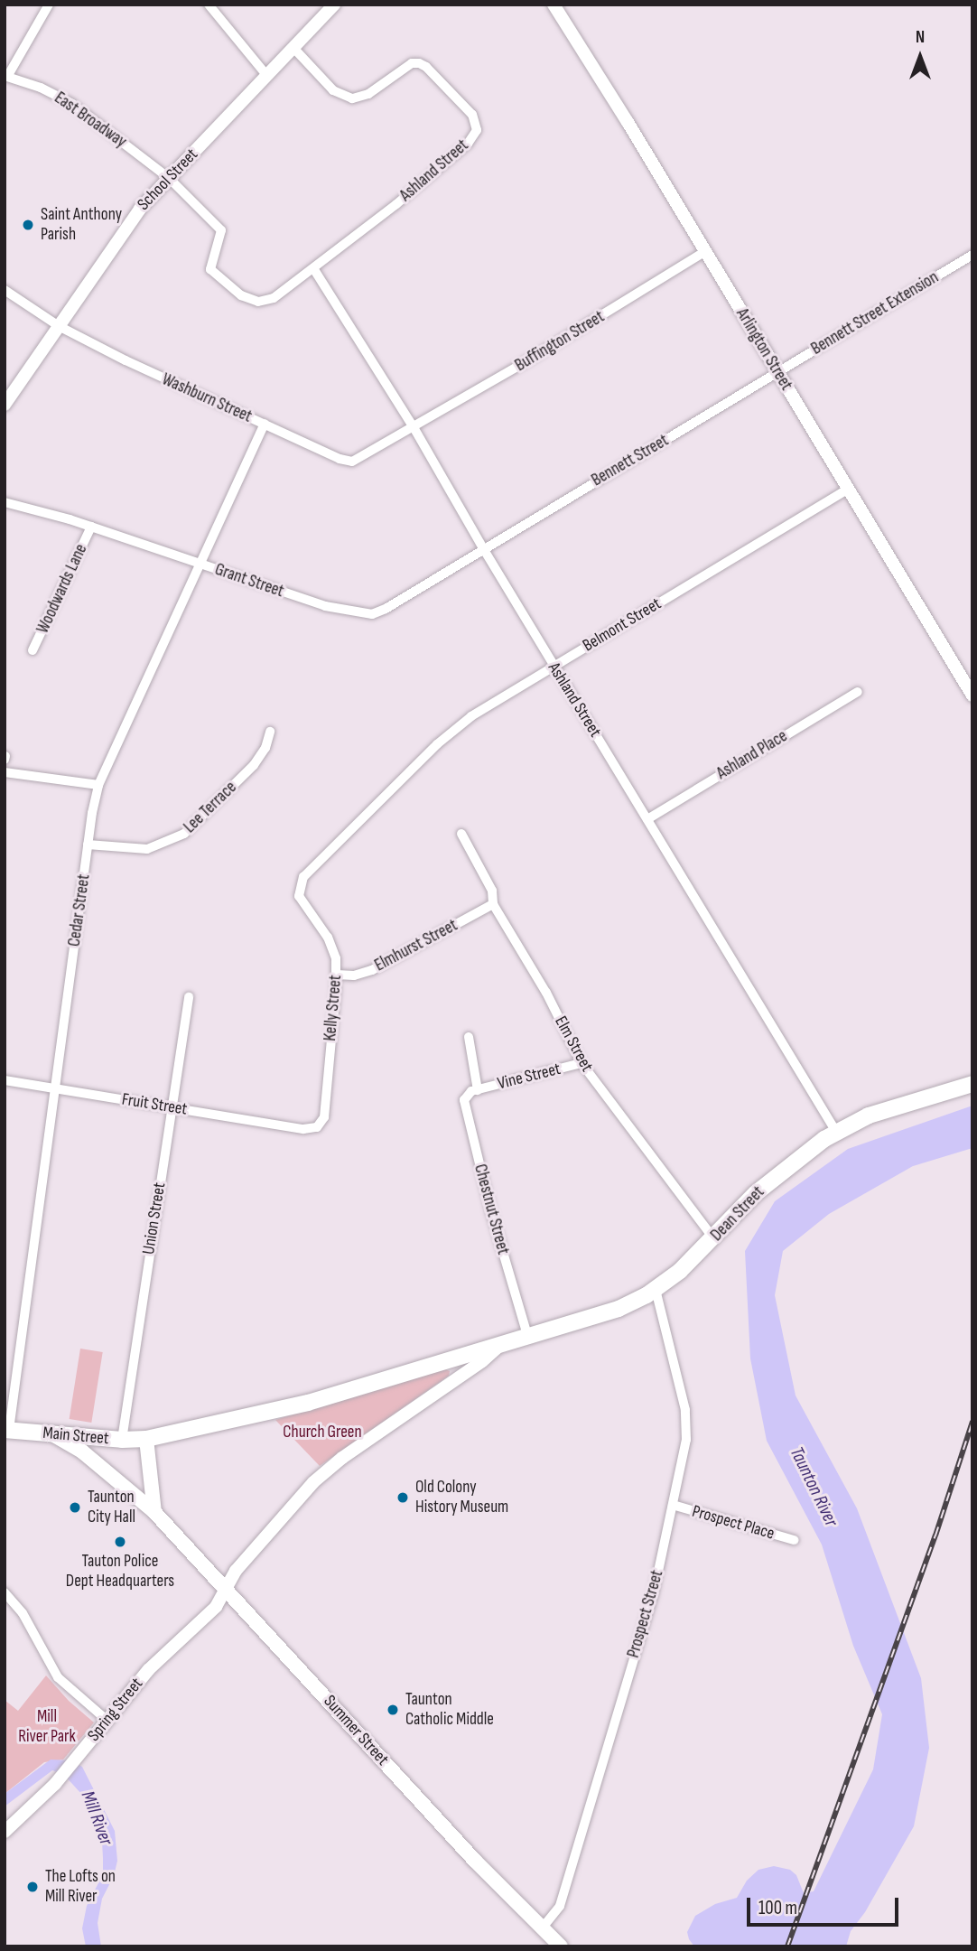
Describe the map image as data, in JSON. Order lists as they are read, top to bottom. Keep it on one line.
{"streets":{"highway":["Dean Street","Main Street"],"main road":["Summer Street"],"street":["East Broadway","Ashland Street","School Street","Bennett Street Extension","Buffington Street","Arlington Street","Washburn Street","Bennett Street","Grant Street","Woodwards Lane","Belmont Street","Ashland Place","Lee Terrace","Cedar Street","Elmhurst Street","Kelly Street","Elm Street","Vine Street","Fruit Street","Chestnut Street","Union Street","Prospect Place","Prospect Street","Spring Street"]},"crossings":[["East Broadway","Ashland Street"],["East Broadway","School Street"],["Ashland Street","School Street"],["Ashland Street","Buffington Street"],["Ashland Street","Washburn Street"],["Ashland Street","Bennett Street"],["Ashland Street","Grant Street"],["Ashland Street","Belmont Street"],["Ashland Street","Ashland Place"],["Ashland Street","Dean Street"],["School Street","Washburn Street"],["Bennett Street Extension","Arlington Street"],["Bennett Street Extension","Bennett Street"],["Buffington Street","Arlington Street"],["Buffington Street","Washburn Street"],["Arlington Street","Bennett Street"],["Arlington Street","Belmont Street"],["Washburn Street","Cedar Street"],["Bennett Street","Grant Street"],["Grant Street","Woodwards Lane"],["Grant Street","Cedar Street"],["Belmont Street","Kelly Street"],["Lee Terrace","Cedar Street"],["Cedar Street","Fruit Street"],["Cedar Street","Main Street"],["Elmhurst Street","Kelly Street"],["Elmhurst Street","Elm Street"],["Kelly Street","Fruit Street"],["Elm Street","Vine Street"],["Elm Street","Dean Street"],["Vine Street","Chestnut Street"],["Fruit Street","Union Street"],["Chestnut Street","Dean Street"],["Dean Street","Prospect Street"],["Union Street","Main Street"],["Main Street","Summer Street"],["Prospect Place","Prospect Street"],["Prospect Street","Summer Street"],["Spring Street","Summer Street"]],"water":["Taunton River","Mill River"],"parks":["Church Green","Mill River Park"],"places":["Saint Anthony Parish","Old Colony History Museum","Taunton City Hall","Tauton Police Dept Headquarters","Taunton Catholic Middle","The Lofts on Mill River"],"scale_bar":"100 m","north":"top"}
